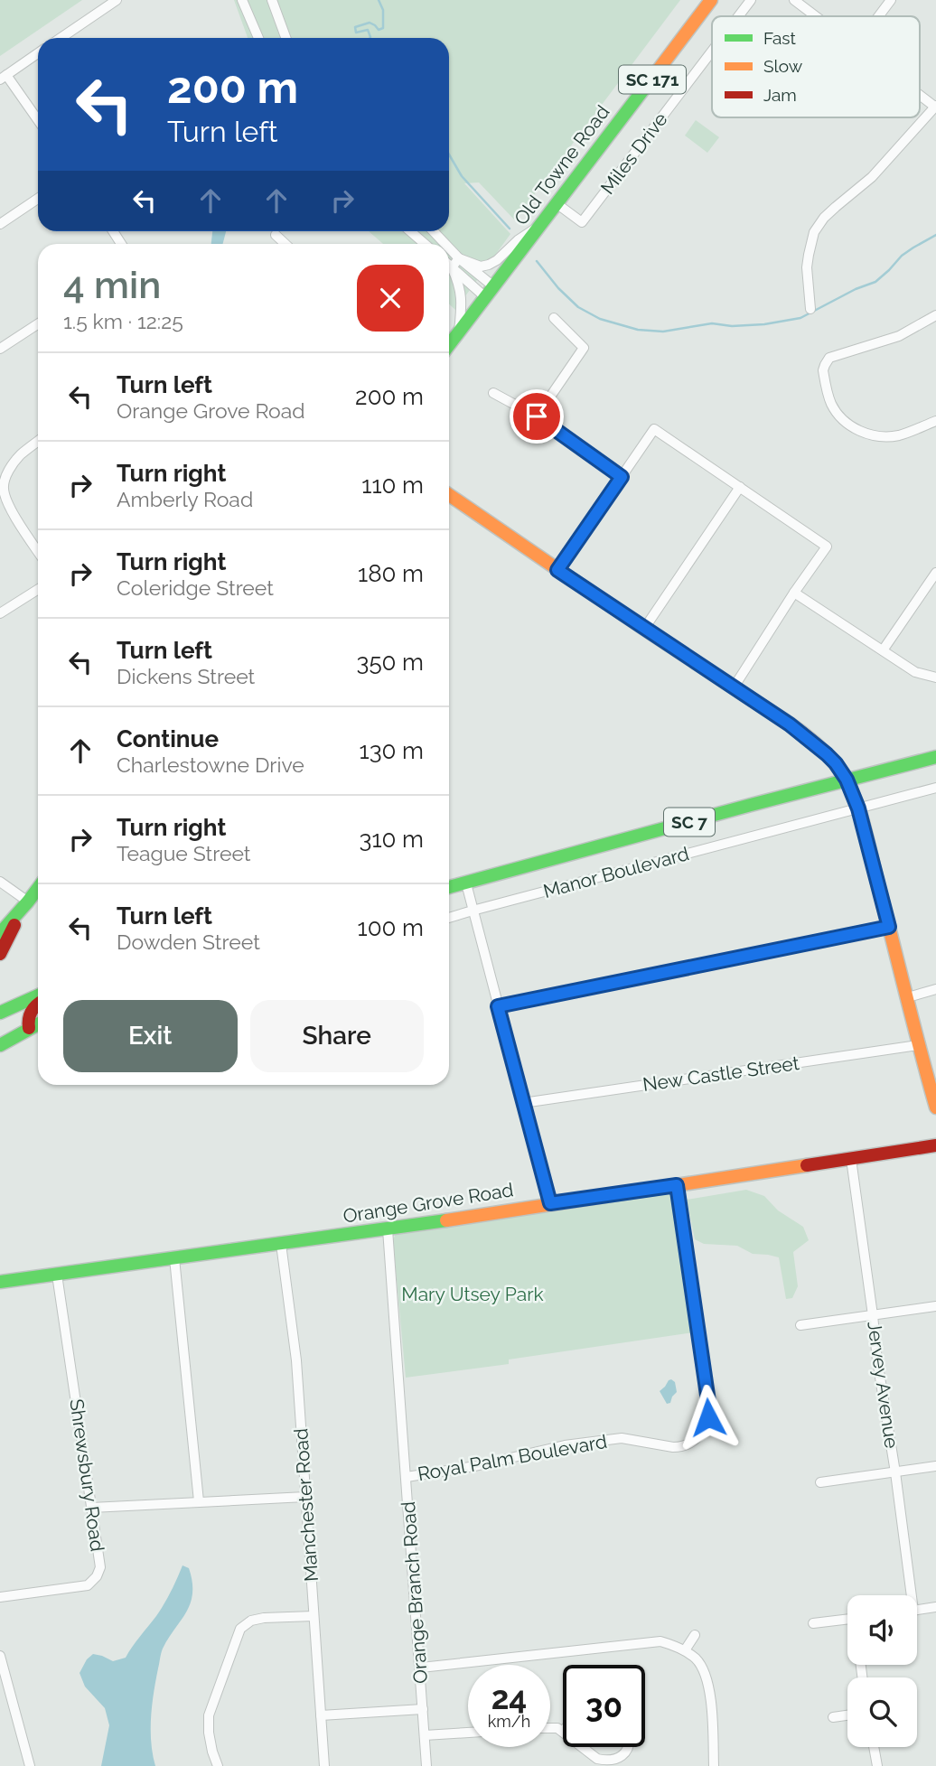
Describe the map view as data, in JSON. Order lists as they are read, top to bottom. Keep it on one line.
{"streets":{"street":["SC 171","Miles Drive","Old Towne Road","SC 7","Manor Boulevard","New Castle Street","Orange Grove Road","Jervey Avenue","Royal Palm Boulevard","Shrewsbury Road","Manchester Road","Orange Branch Road"]},"crossings":[["Miles Drive","Old Towne Road"],["Orange Grove Road","Jervey Avenue"],["Orange Grove Road","Royal Palm Boulevard"],["Orange Grove Road","Shrewsbury Road"],["Orange Grove Road","Manchester Road"],["Orange Grove Road","Orange Branch Road"],["Royal Palm Boulevard","Orange Branch Road"]],"parks":["Mary Utsey Park"],"legend":["Fast","Slow","Jam"],"page":{"turn":["200 m","Turn left"],"heading":["4 min","1.5 km · 12:25"],"list":[{"name":"Turn left","note":"Orange Grove Road","value":"200 m"},{"name":"Turn right","note":"Amberly Road","value":"110 m"},{"name":"Turn right","note":"Coleridge Street","value":"180 m"},{"name":"Turn left","note":"Dickens Street","value":"350 m"},{"name":"Continue","note":"Charlestowne Drive","value":"130 m"},{"name":"Turn right","note":"Teague Street","value":"310 m"},{"name":"Turn left","note":"Dowden Street","value":"100 m"}],"buttons":["Exit","Share"],"speed":"24 km/h","limit":"30"}}
